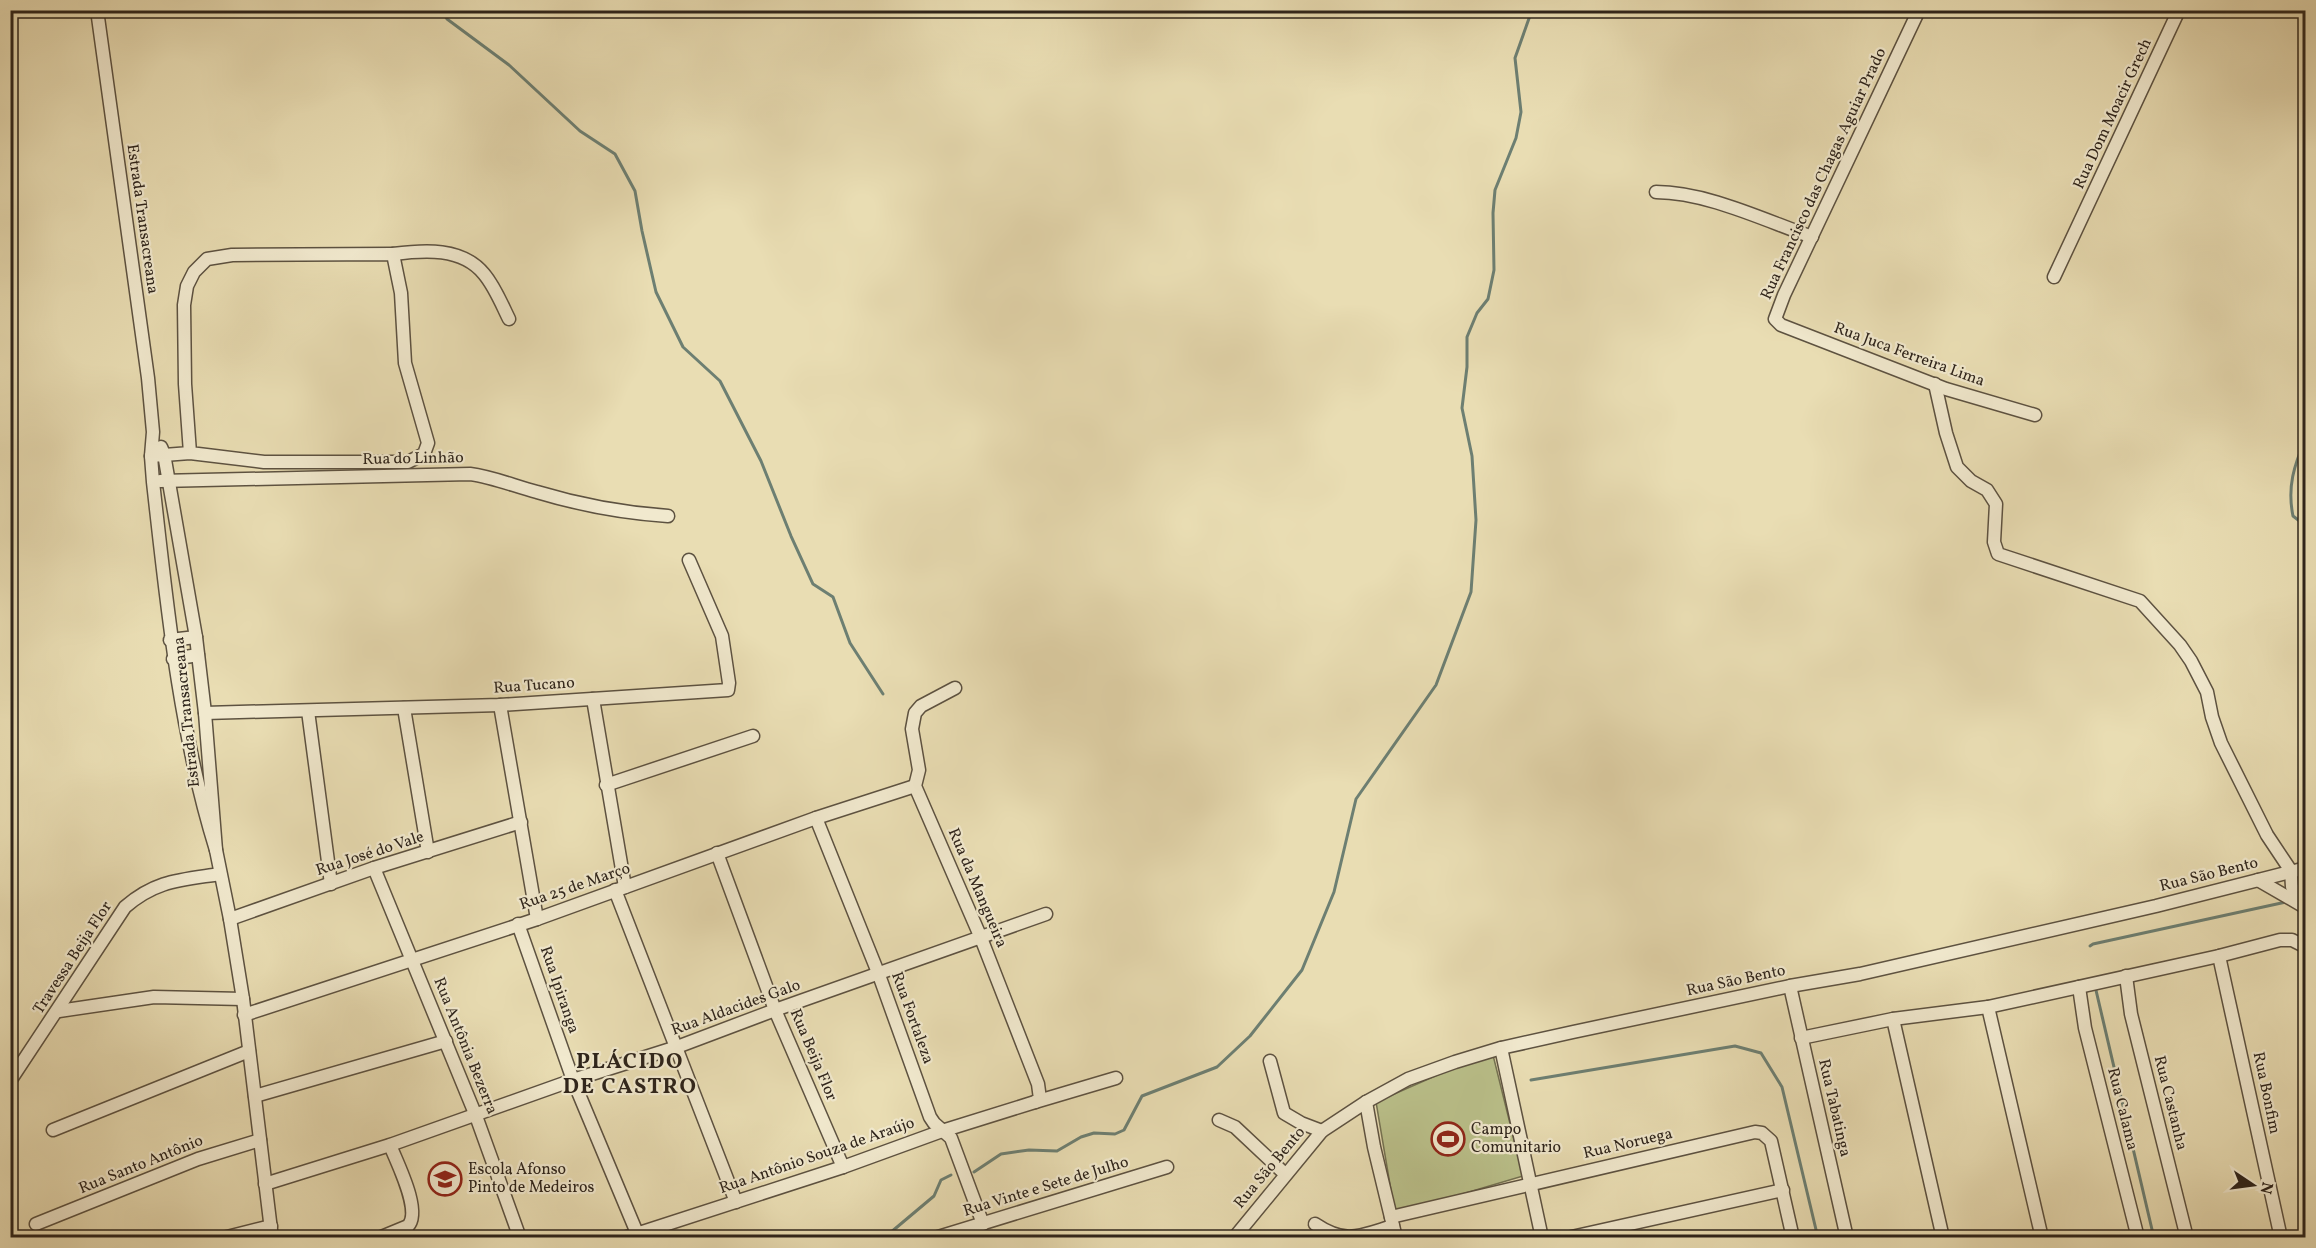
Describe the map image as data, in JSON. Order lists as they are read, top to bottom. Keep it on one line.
{"streets":{"street":["Rua Dom Moacir Grech","Rua Francisco das Chagas Aguiar Prado","Estrada Transacreana","Rua Juca Ferreira Lima","Rua do Linhão","Rua Tucano","Rua José do Vale","Rua São Bento","Rua 25 de Março","Rua da Mangueira","Travessa Beija Flor","Rua Ipiranga","Rua Aldacides Galo","Rua Fortaleza","Rua Antônia Bezerra","Rua Beija Flor","Rua Bonfim","Rua Castanha","Rua Tabatinga","Rua Calama","Rua Noruega","Rua Antônio Souza de Araújo","Rua Santo Antônio","Rua Vinte e Sete de Julho"]},"crossings":[["Rua Francisco das Chagas Aguiar Prado","Rua Juca Ferreira Lima"],["Estrada Transacreana","Rua do Linhão"],["Estrada Transacreana","Rua Tucano"],["Estrada Transacreana","Rua José do Vale"],["Estrada Transacreana","Rua 25 de Março"],["Estrada Transacreana","Travessa Beija Flor"],["Estrada Transacreana","Rua Aldacides Galo"],["Estrada Transacreana","Rua Santo Antônio"],["Rua José do Vale","Rua Antônia Bezerra"],["Rua São Bento","Rua Tabatinga"],["Rua 25 de Março","Rua da Mangueira"],["Rua 25 de Março","Rua Ipiranga"],["Rua 25 de Março","Rua Fortaleza"],["Rua 25 de Março","Rua Antônia Bezerra"],["Rua 25 de Março","Rua Beija Flor"],["Rua da Mangueira","Rua Aldacides Galo"],["Rua da Mangueira","Rua Antônio Souza de Araújo"],["Rua Ipiranga","Rua Aldacides Galo"],["Rua Ipiranga","Rua Antônio Souza de Araújo"],["Rua Aldacides Galo","Rua Fortaleza"],["Rua Aldacides Galo","Rua Antônia Bezerra"],["Rua Aldacides Galo","Rua Beija Flor"],["Rua Fortaleza","Rua Antônio Souza de Araújo"],["Rua Fortaleza","Rua Vinte e Sete de Julho"],["Rua Beija Flor","Rua Antônio Souza de Araújo"]],"districts":["PLÁCIDO DE CASTRO"],"places":{"sports":["Campo Comunitario"],"school or university":["Escola Afonso Pinto de Medeiros"]},"north":"right"}
